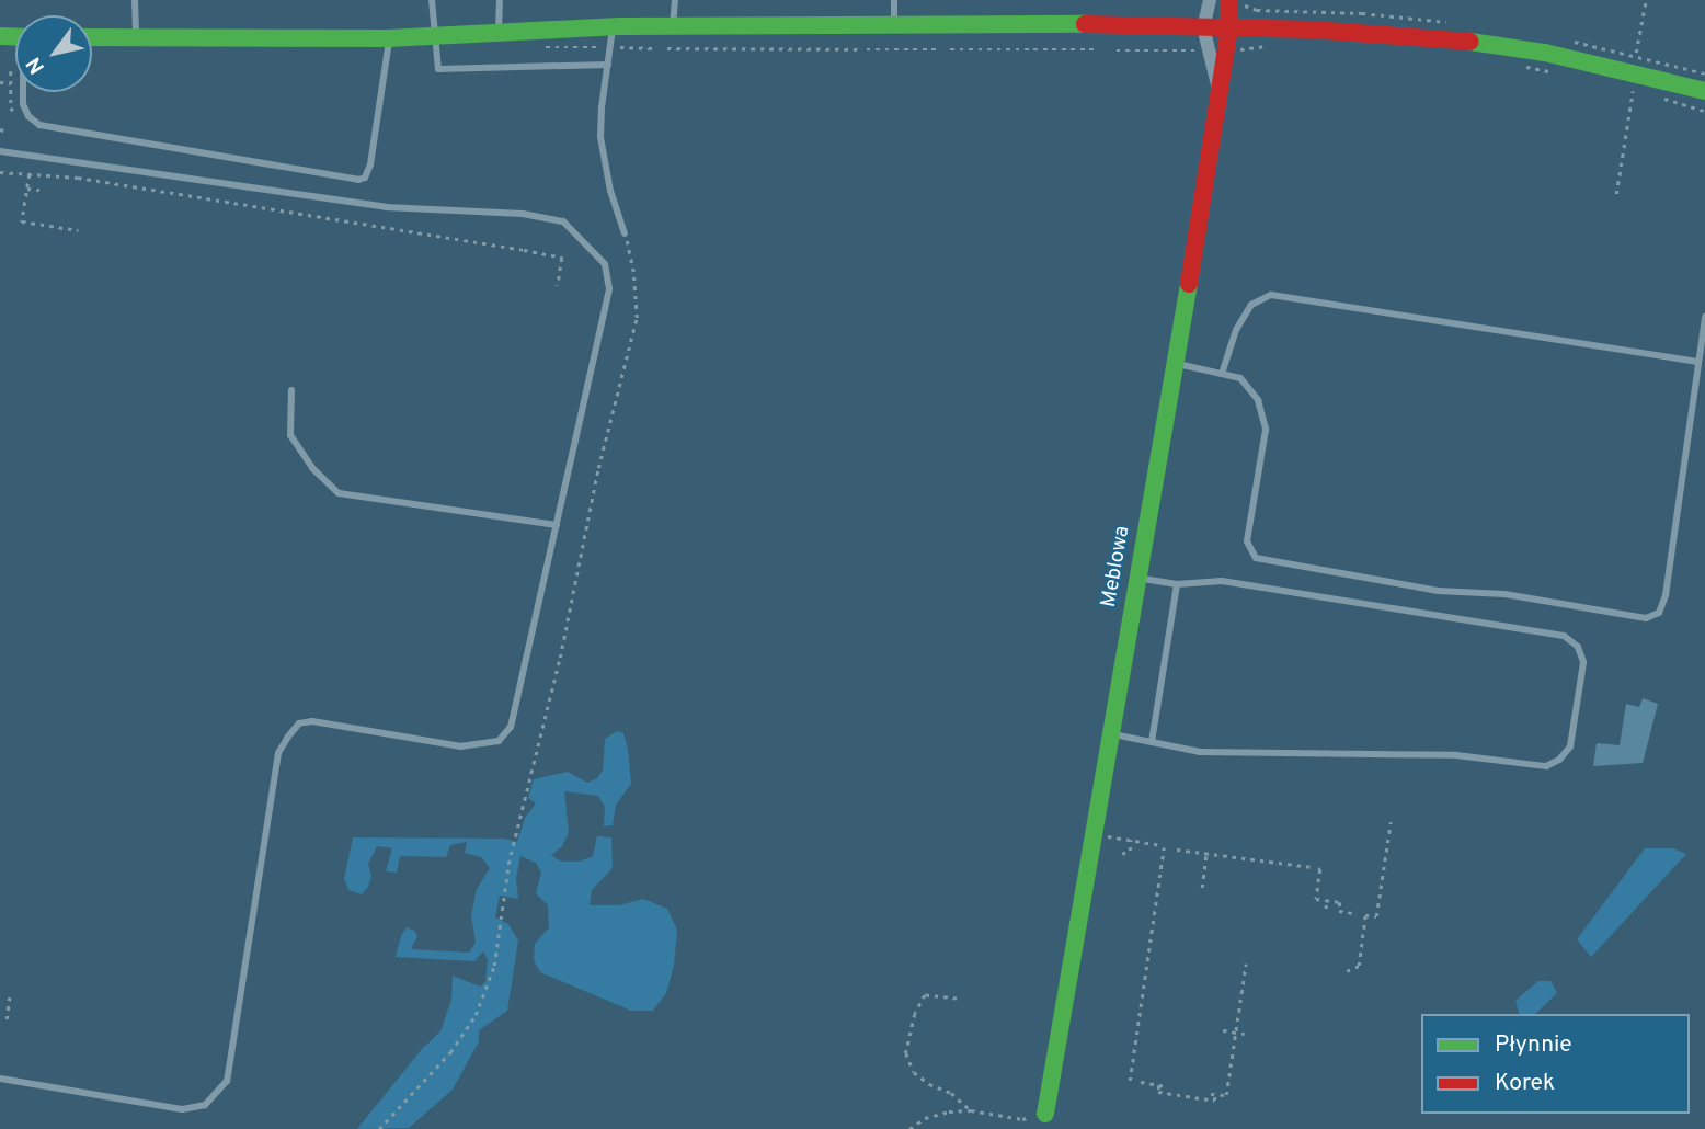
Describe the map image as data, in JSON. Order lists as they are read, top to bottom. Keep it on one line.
{"streets":{"street":["Meblowa"]},"legend":["Płynnie","Korek"],"north":"bottom left"}
